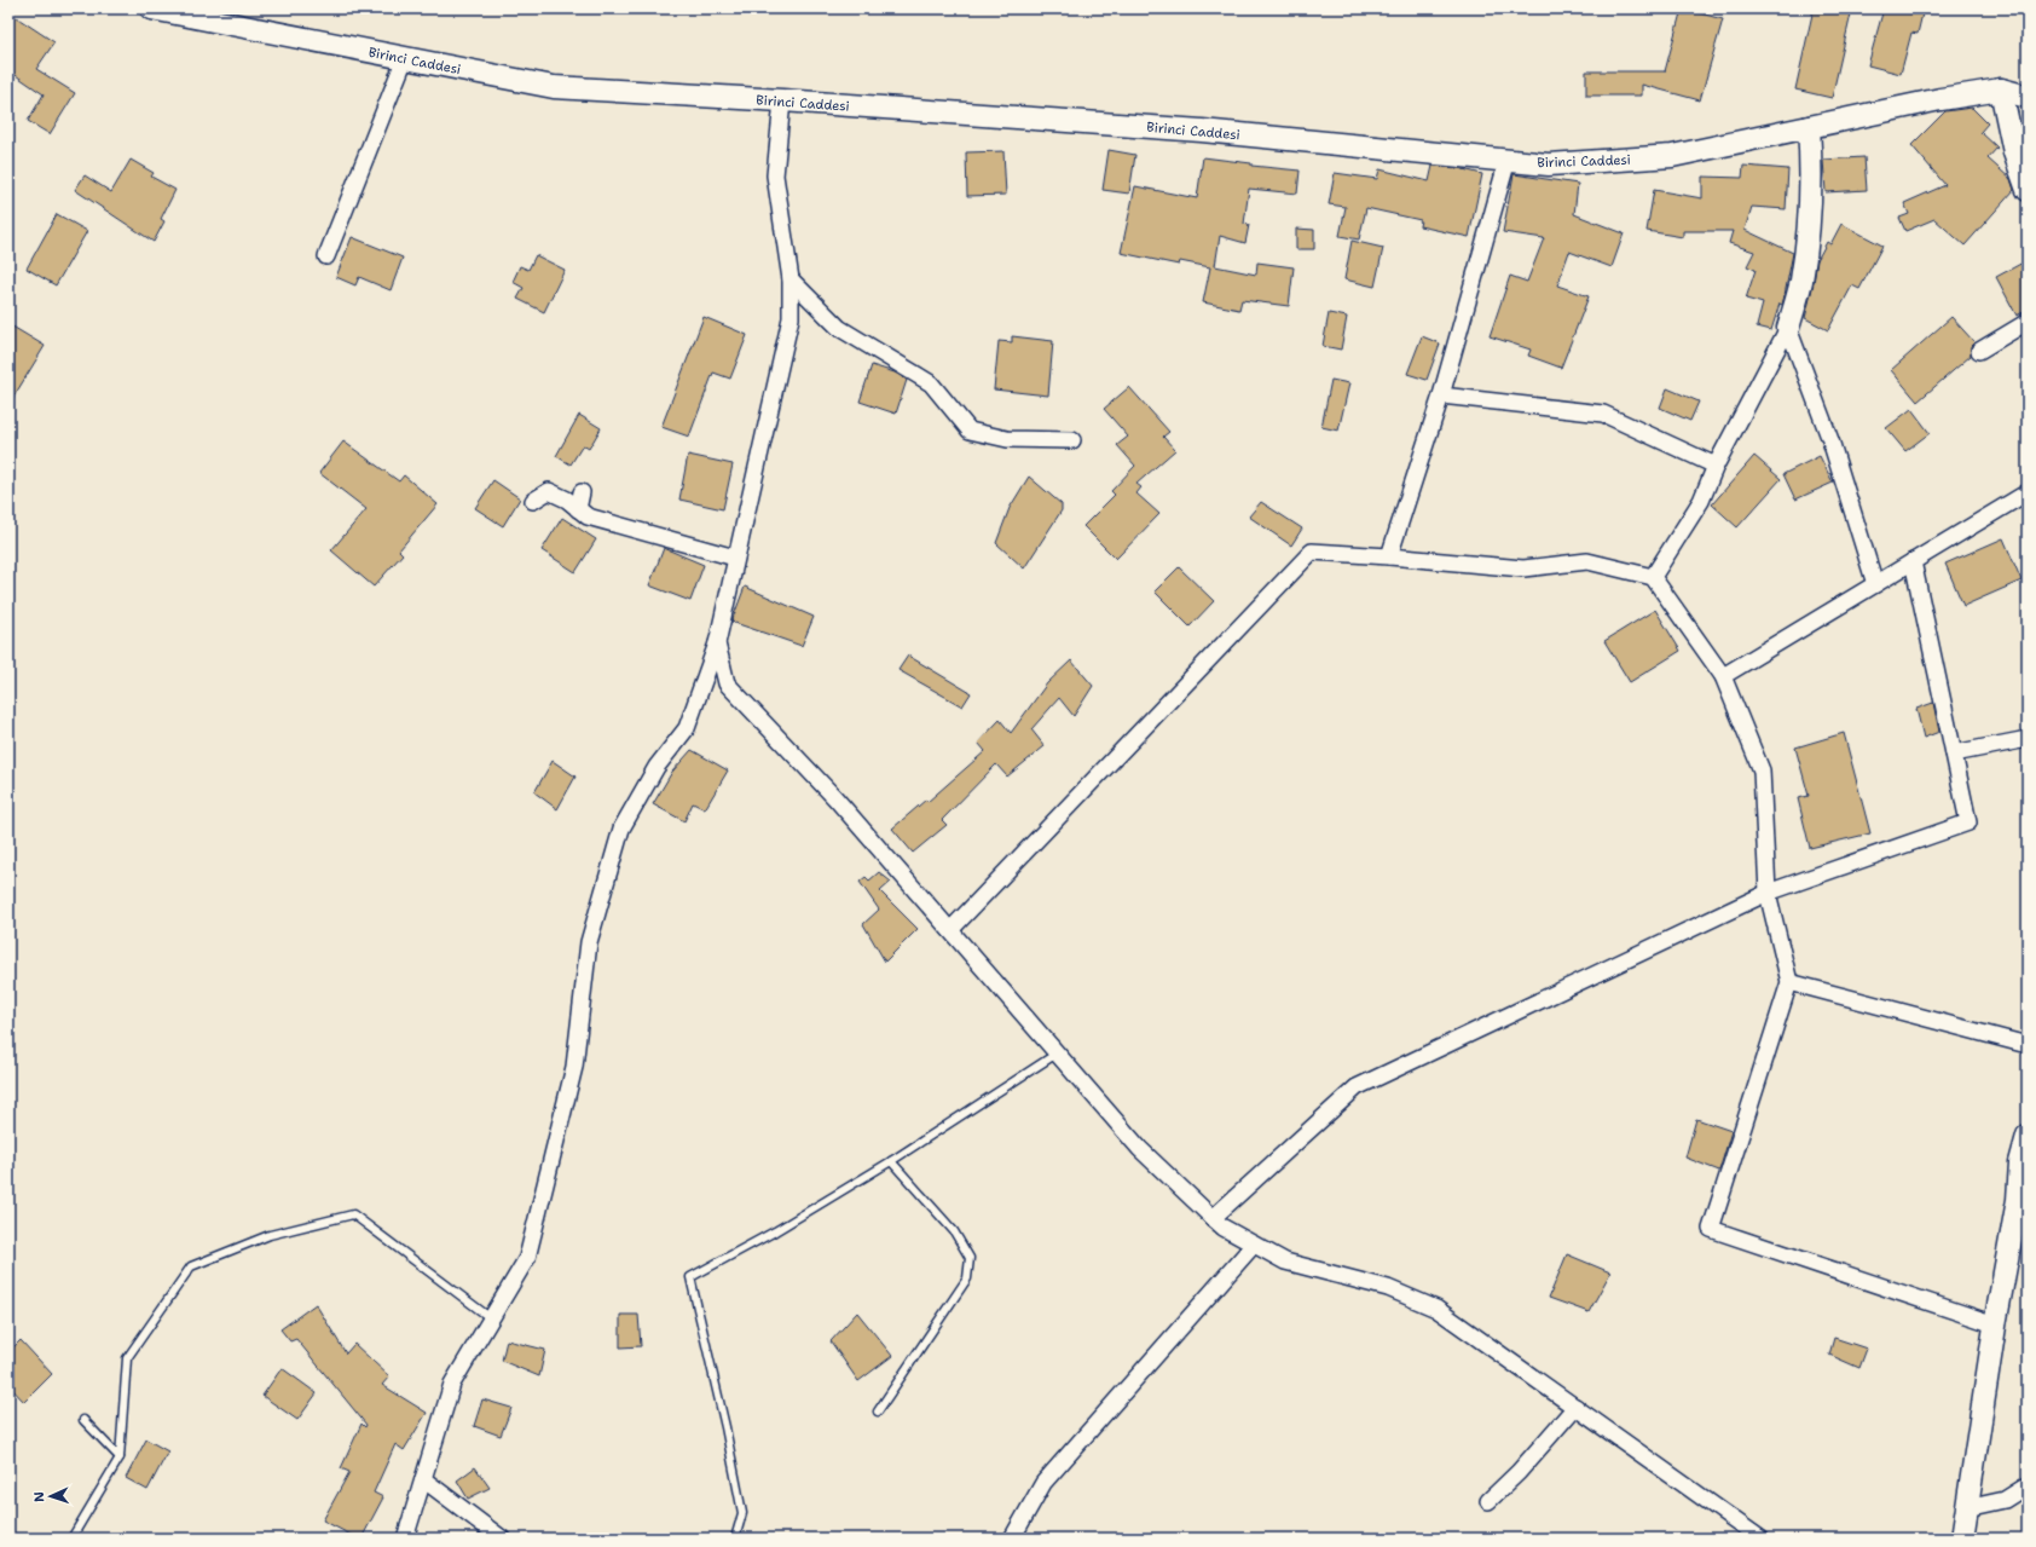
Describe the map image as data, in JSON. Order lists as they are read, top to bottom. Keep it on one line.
{"streets":{"street":["Birinci Caddesi"]},"north":"left"}
